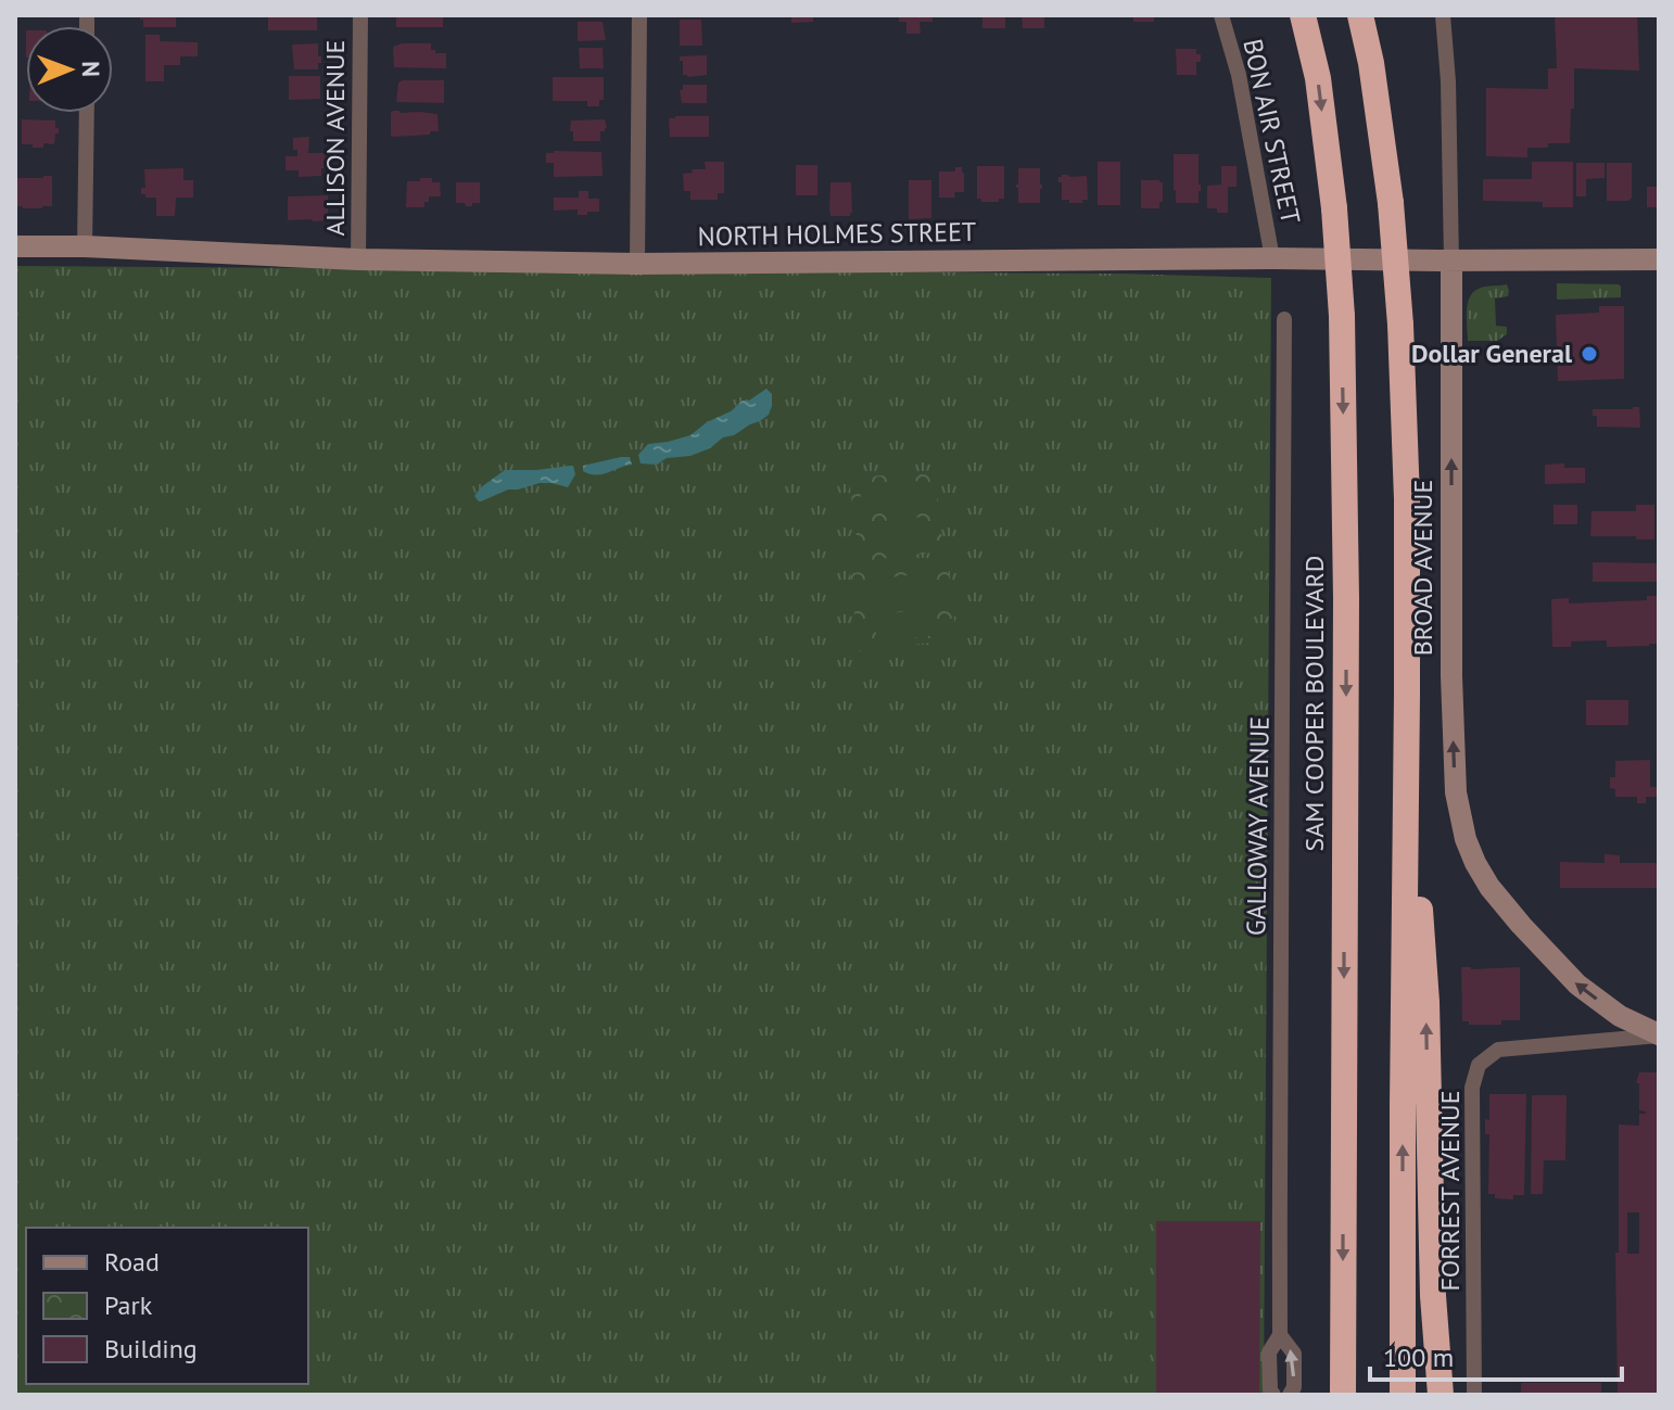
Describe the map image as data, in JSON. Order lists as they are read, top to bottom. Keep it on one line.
{"streets":{"highway":["SAM COOPER BOULEVARD"],"main road":["NORTH HOLMES STREET","BROAD AVENUE"],"street":["BON AIR STREET","ALLISON AVENUE","GALLOWAY AVENUE","FORREST AVENUE"]},"crossings":[["BON AIR STREET","NORTH HOLMES STREET"],["ALLISON AVENUE","NORTH HOLMES STREET"],["NORTH HOLMES STREET","BROAD AVENUE"],["BROAD AVENUE","FORREST AVENUE"]],"one_way":["BROAD AVENUE"],"places":["Dollar General"],"legend":["Road","Park","Building"],"scale_bar":"100 m","north":"right"}
